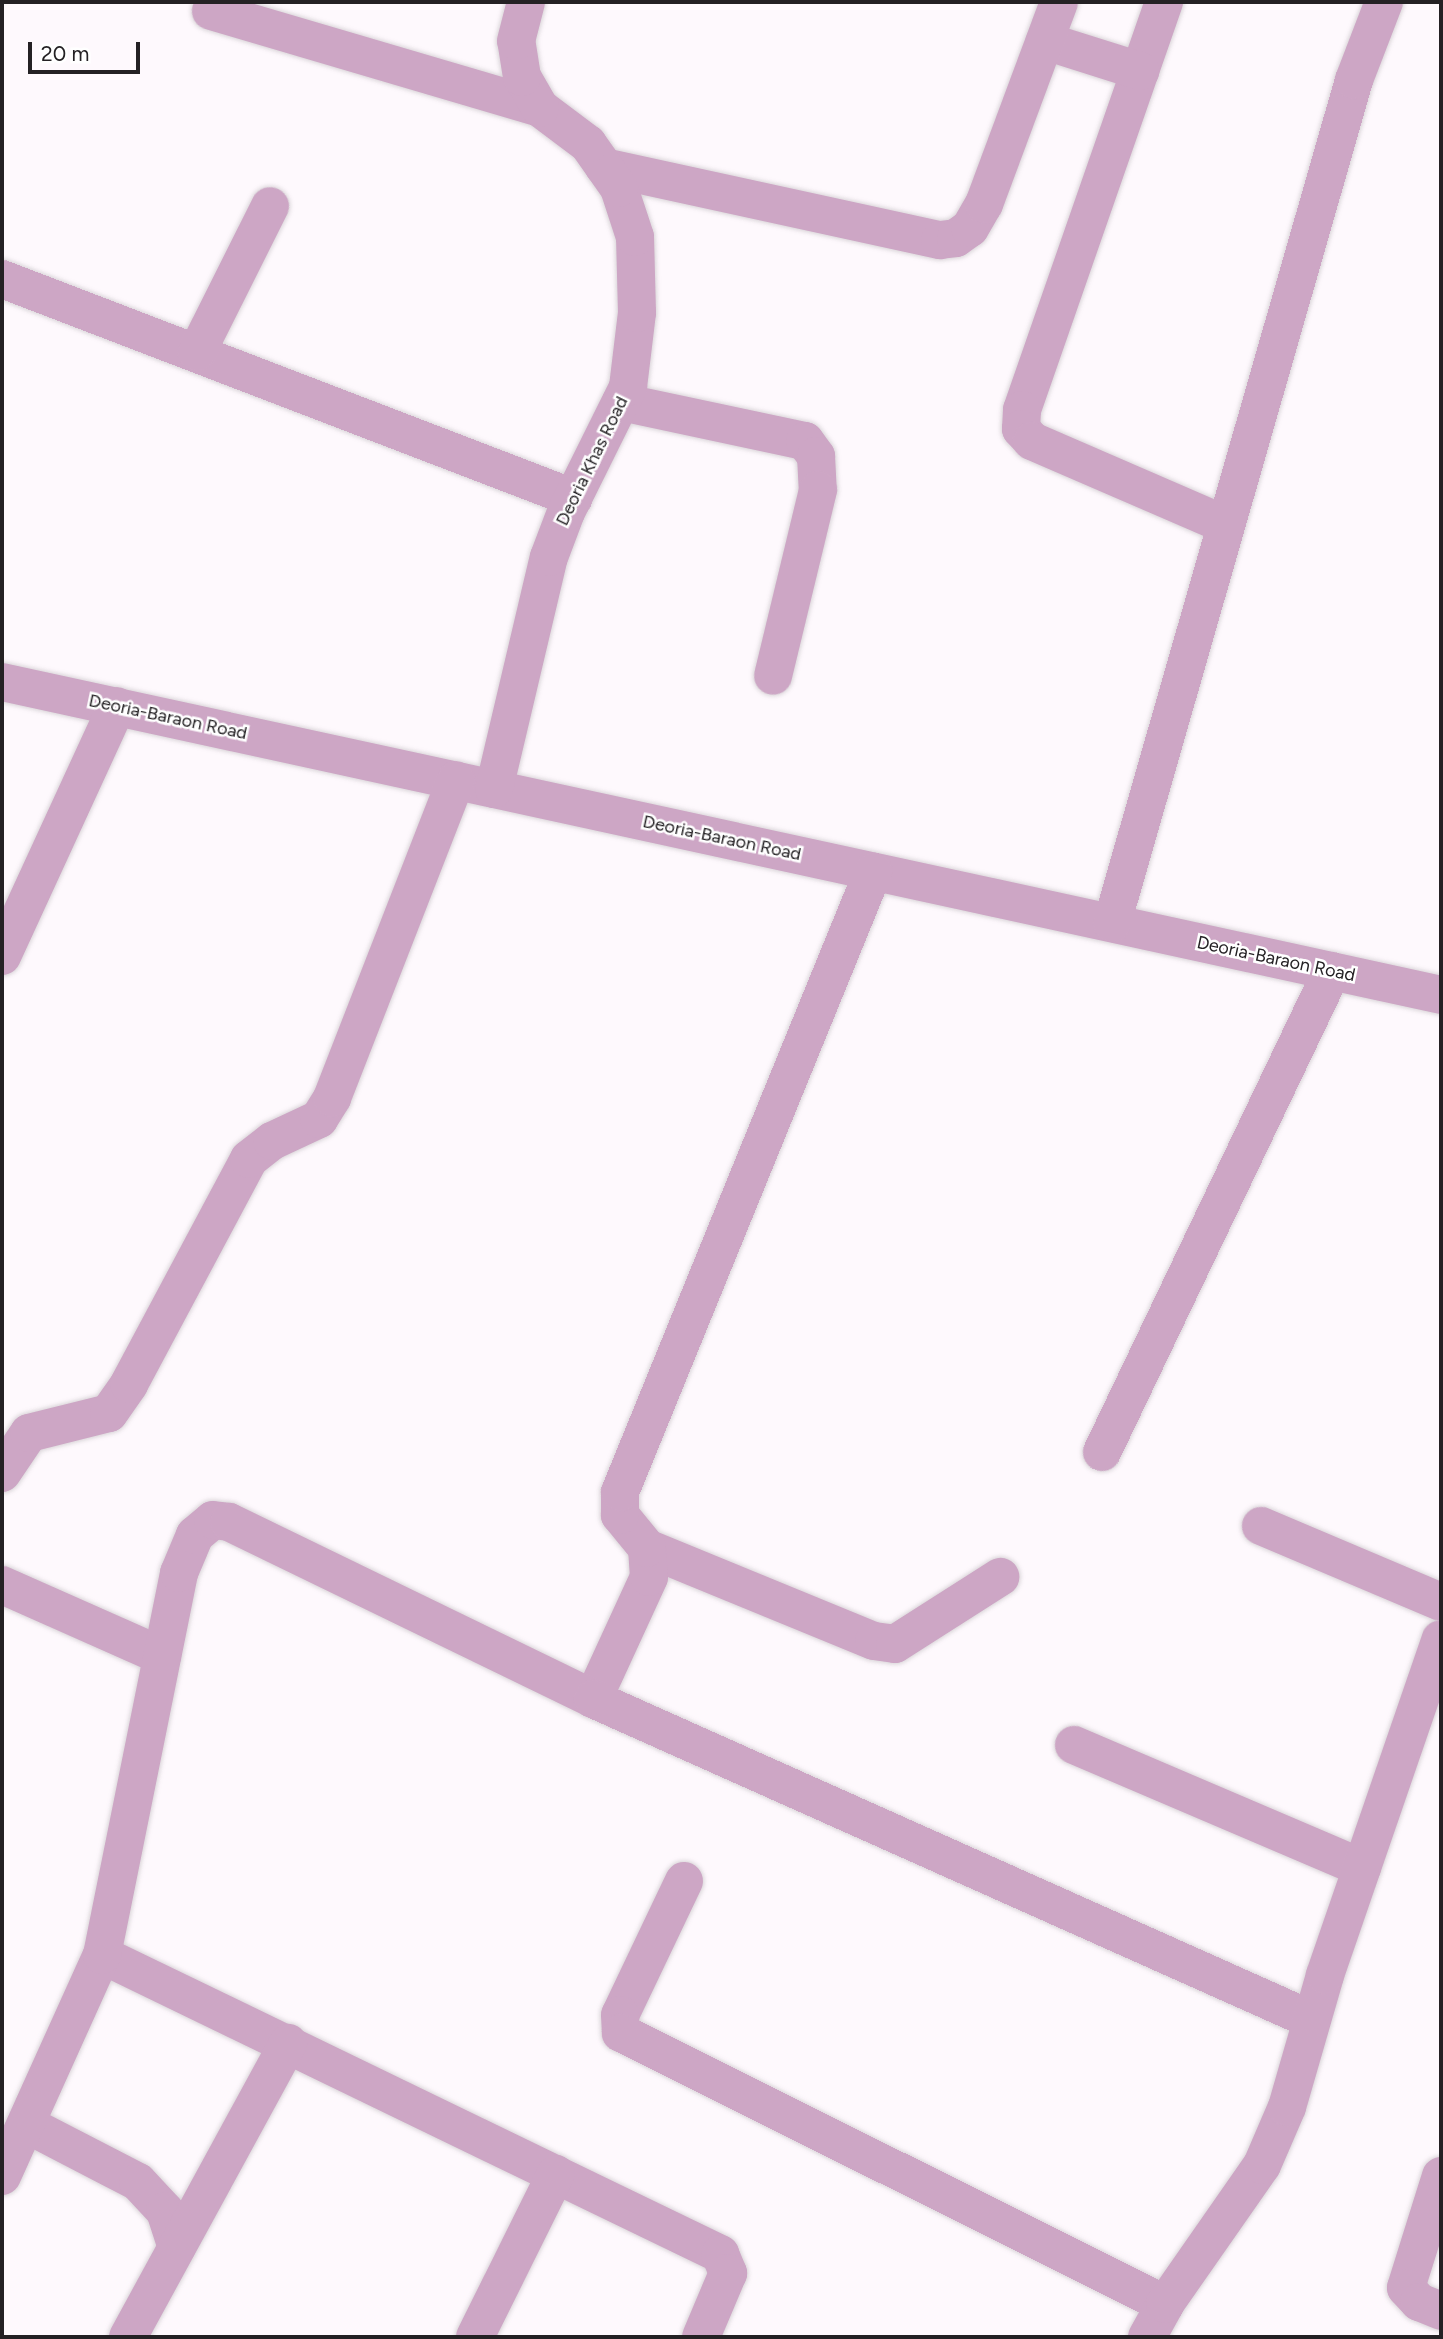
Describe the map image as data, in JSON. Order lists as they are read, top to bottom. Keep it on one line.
{"streets":{"street":["Deoria Khas Road","Deoria-Baraon Road"]},"crossings":[["Deoria Khas Road","Deoria-Baraon Road"]],"scale_bar":"20 m"}
